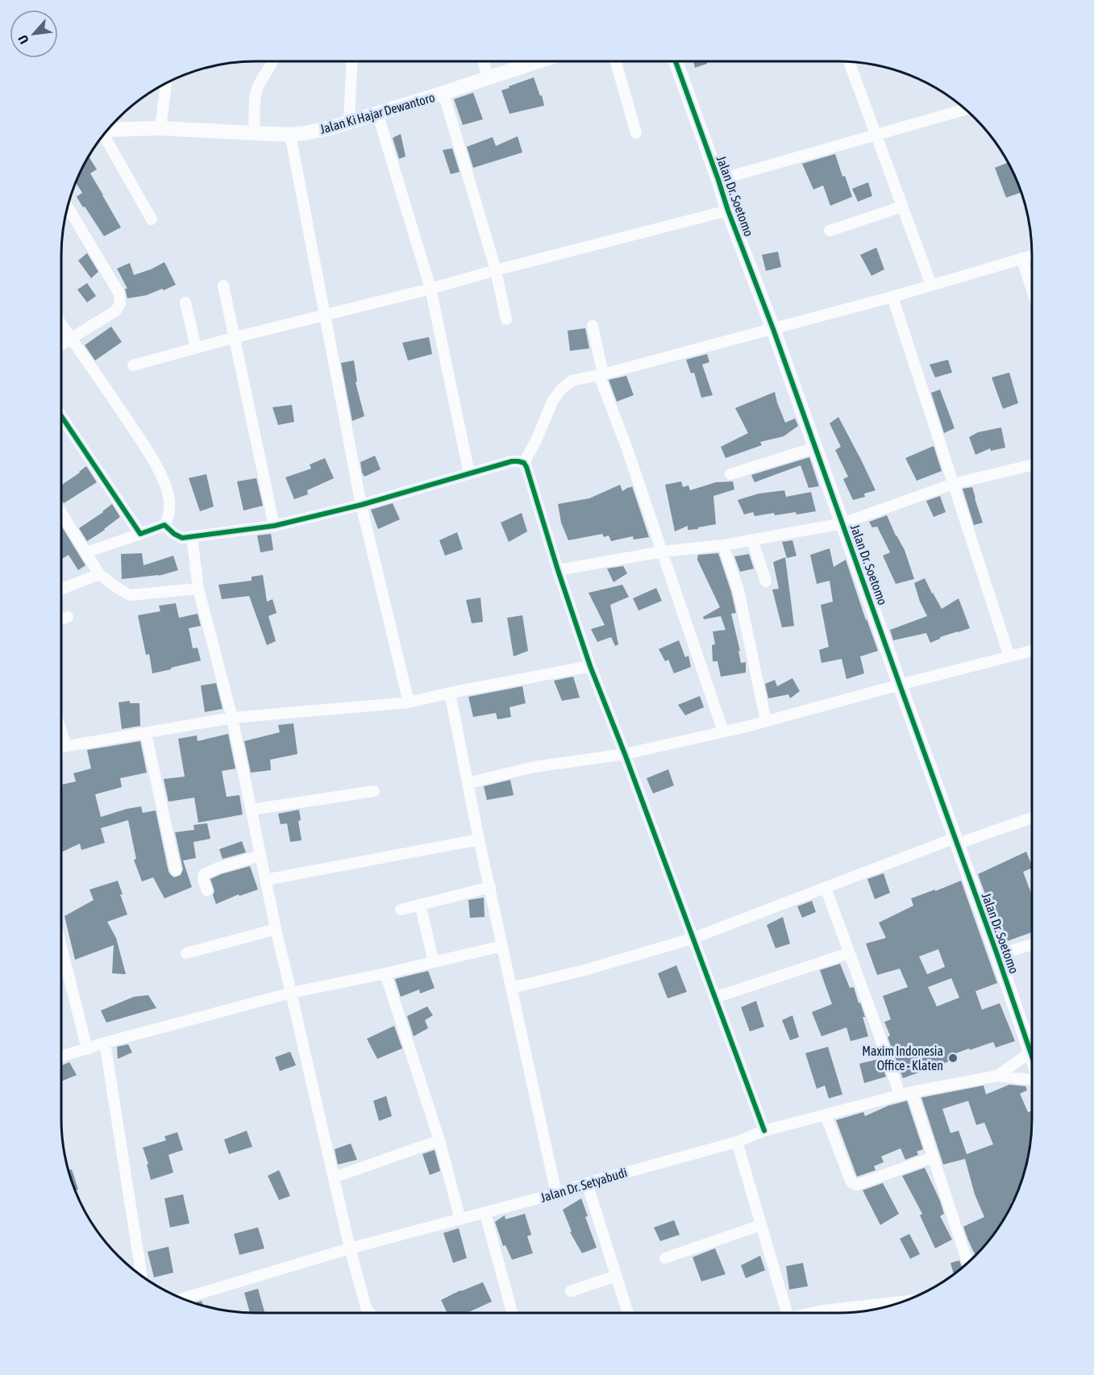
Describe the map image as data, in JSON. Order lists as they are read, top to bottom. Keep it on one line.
{"streets":{"street":["Jalan Ki Hajar Dewantoro","Jalan Dr. Soetomo","Jalan Dr. Setyabudi"]},"crossings":[["Jalan Dr. Soetomo","Jalan Dr. Setyabudi"]],"places":["Maxim Indonesia Office - Klaten"],"north":"bottom left"}
